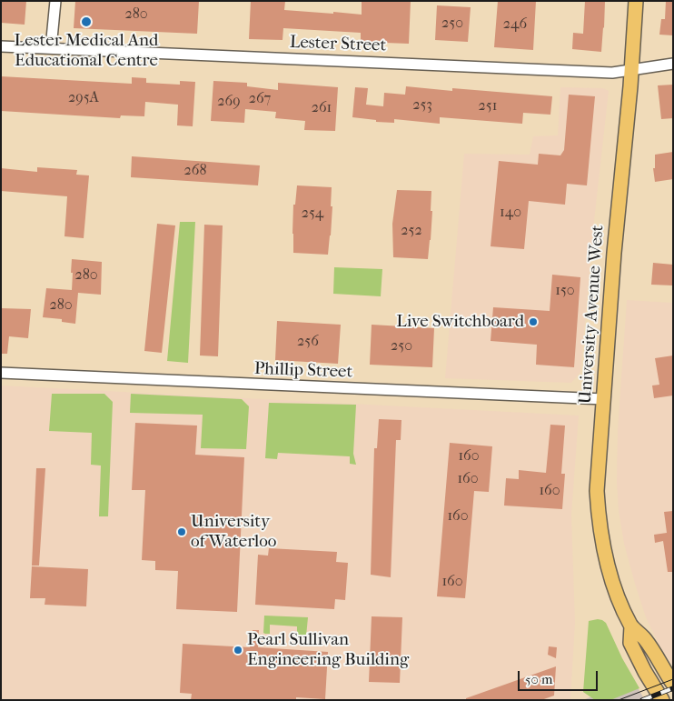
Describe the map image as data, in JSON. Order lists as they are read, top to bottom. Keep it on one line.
{"streets":{"main road":["University Avenue West"],"street":["Lester Street","Phillip Street"]},"crossings":[["Lester Street","University Avenue West"],["University Avenue West","Phillip Street"]],"places":["Lester Medical And Educational Centre","Live Switchboard","University of Waterloo","Pearl Sullivan Engineering Building"],"house_numbers":["280","250","246","295A","267","269","253","251","261","268","140","254","252","280","150","280","256","250","160","160","160","160","160"],"scale_bar":"50 m"}
